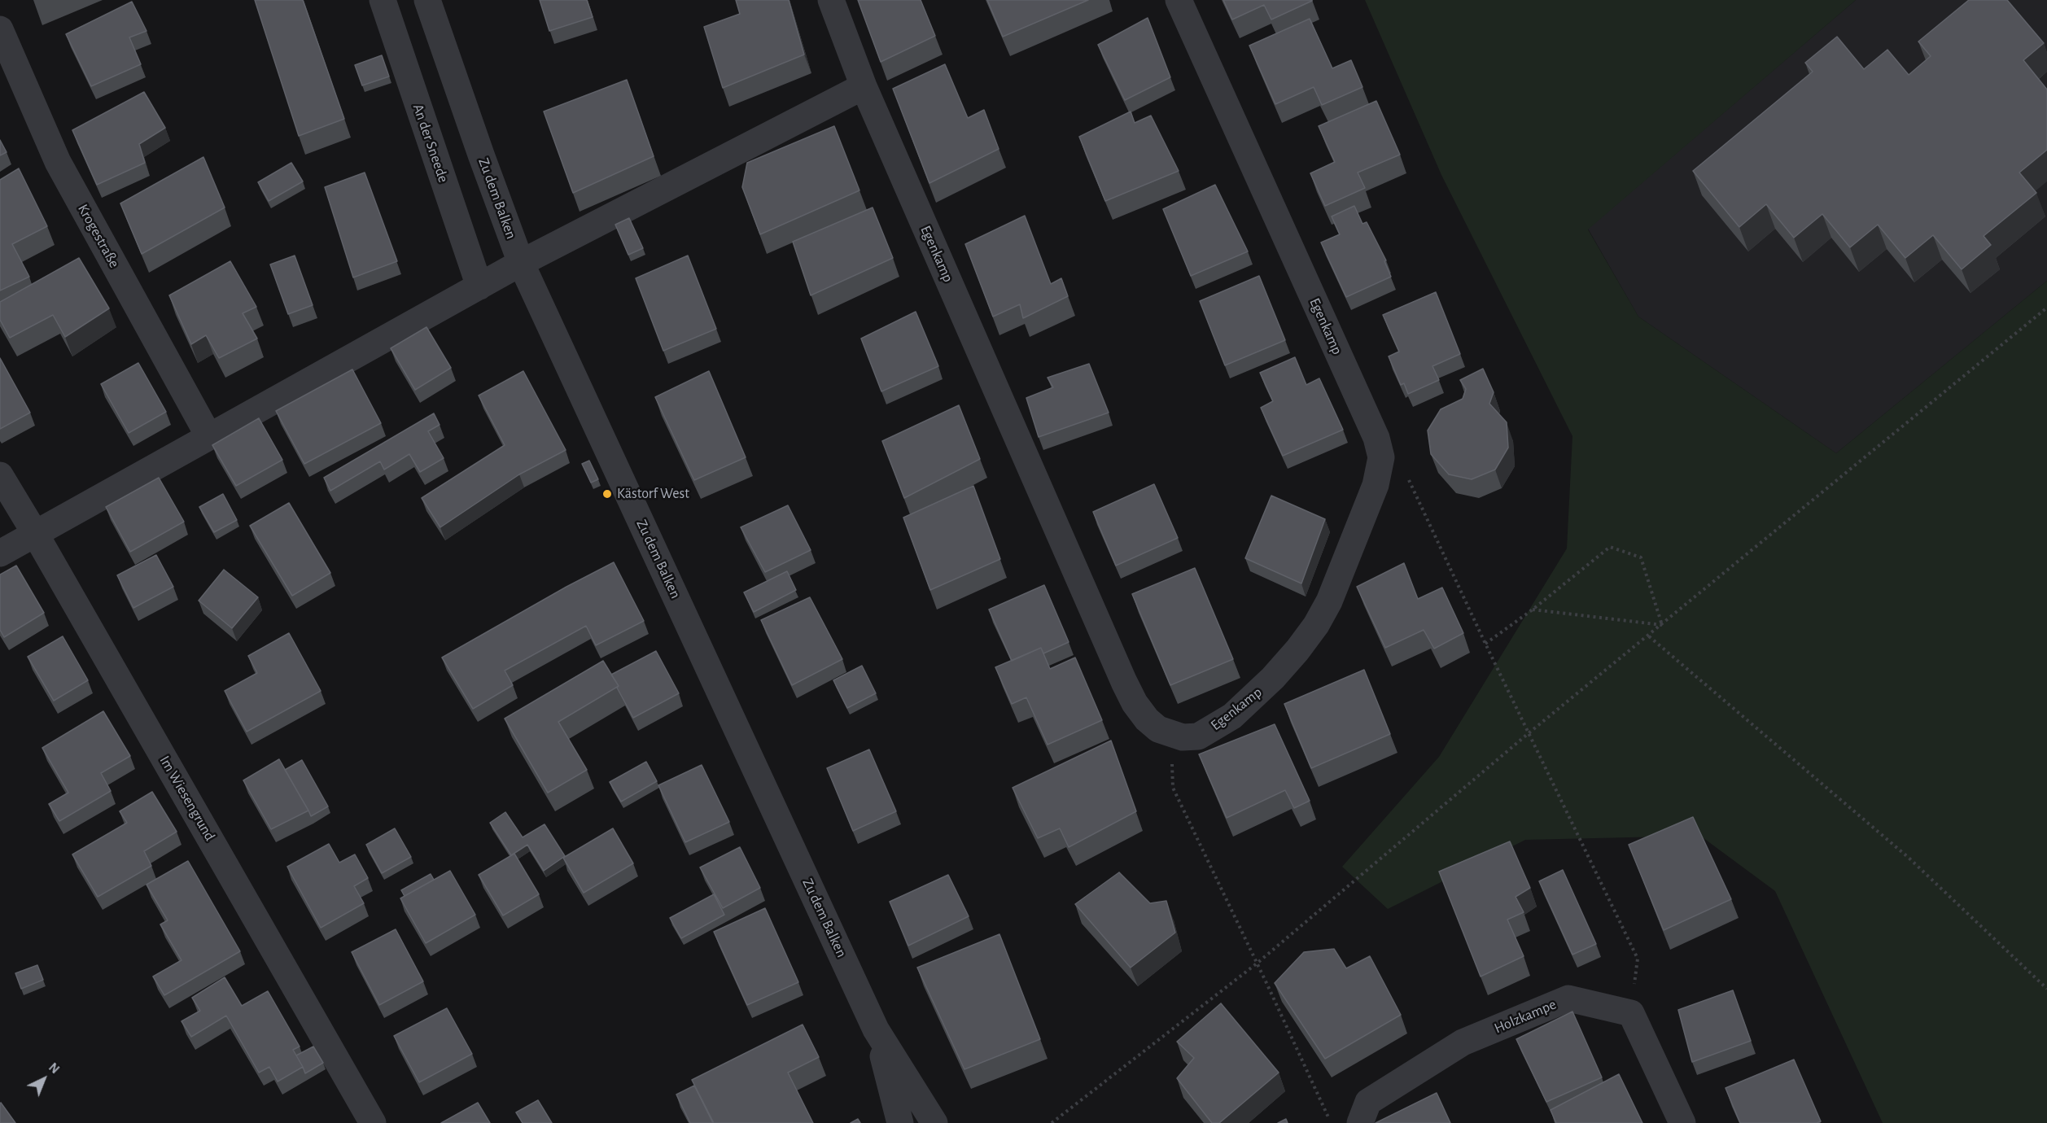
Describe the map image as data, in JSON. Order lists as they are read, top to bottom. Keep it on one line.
{"streets":{"street":["An der Sneede","Zu dem Balken","Krogestraße","Egenkamp","Im Wiesengrund","Holzkampe"]},"places":["Kästorf West"],"north":"top right"}
